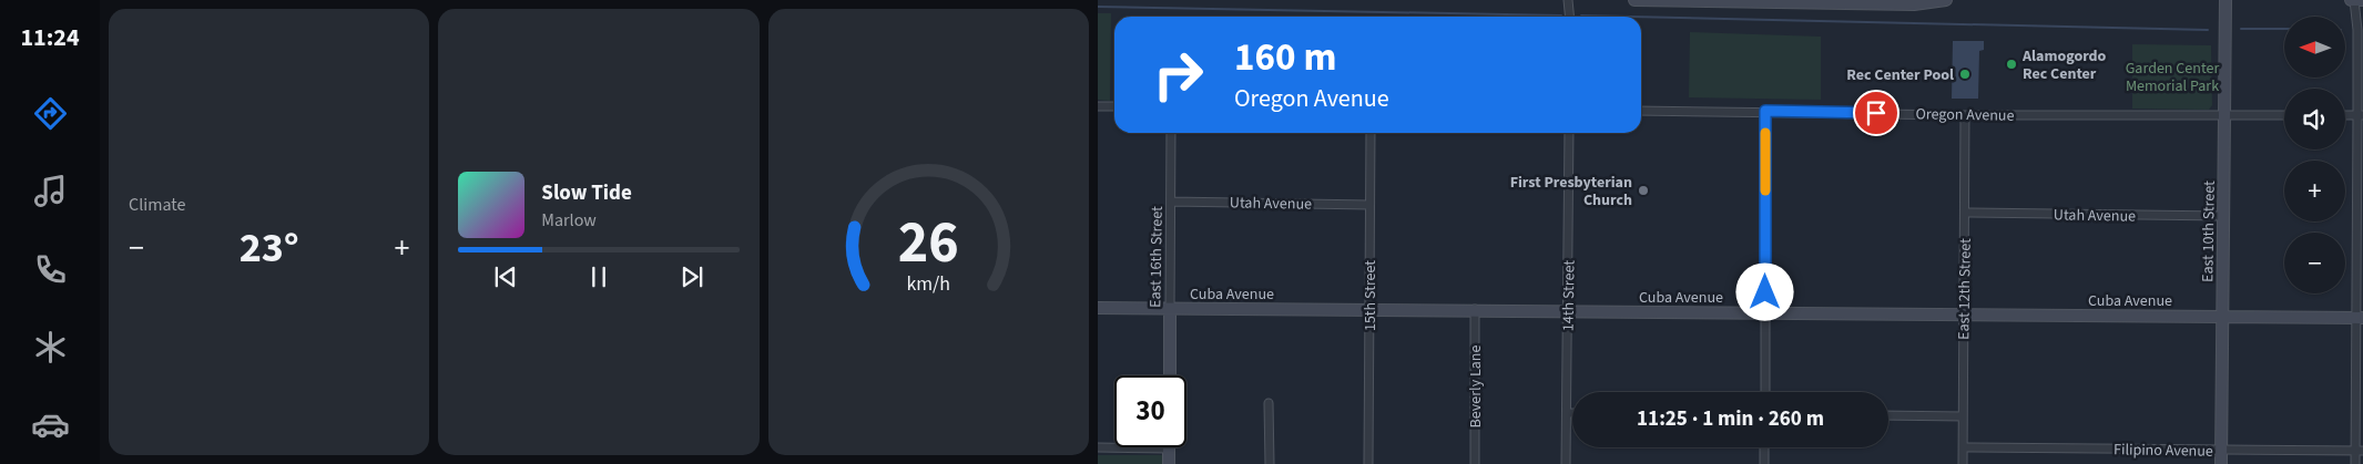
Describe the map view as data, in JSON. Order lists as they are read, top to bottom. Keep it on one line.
{"streets":{"street":["Oregon Avenue","Utah Avenue","East 10th Street","East 16th Street","East 12th Street","Cuba Avenue","15th Street","14th Street","Beverly Lane","Filipino Avenue"]},"crossings":[["Oregon Avenue","East 10th Street"],["Oregon Avenue","East 12th Street"],["Utah Avenue","East 10th Street"],["Utah Avenue","East 16th Street"],["Utah Avenue","East 12th Street"],["Utah Avenue","15th Street"],["East 10th Street","Cuba Avenue"],["East 10th Street","Filipino Avenue"],["East 16th Street","Cuba Avenue"],["East 12th Street","Cuba Avenue"],["East 12th Street","Filipino Avenue"],["Cuba Avenue","15th Street"],["Cuba Avenue","14th Street"],["Cuba Avenue","Beverly Lane"]],"parks":["Garden Center Memorial Park"],"places":["Alamogordo Rec Center","Rec Center Pool","First Presbyterian Church"],"north":"left","page":{"tabs":"11:24","tile":"Climate","map_buttons":["+","−"],"turn":["160 m","Oregon Avenue"],"song":["Slow Tide","Marlow"],"heat":["−","23°","+"],"limit":"30","trip":"11:25 · 1 min · 260 m","gauge":["26","km/h"]}}
